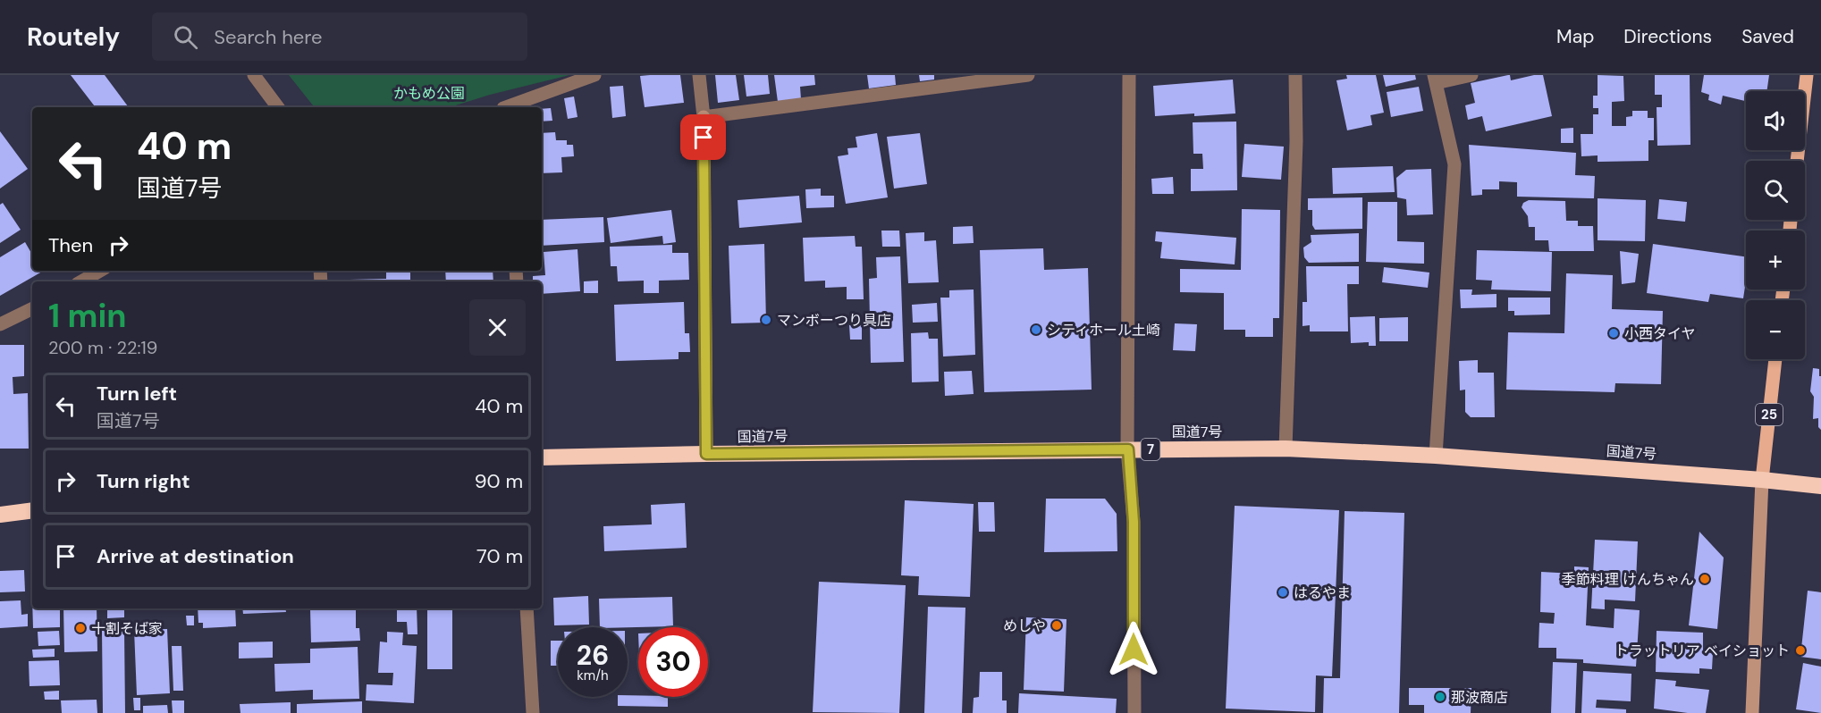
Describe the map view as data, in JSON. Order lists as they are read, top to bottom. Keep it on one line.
{"streets":{"highway":["国道7号","7"],"main road":["25"]},"crossings":[["25","国道7号"]],"parks":["かもめ公園"],"places":["マンボーつり具店","シティホール土崎","小西タイヤ","季節料理 けんちゃん","はるやま","めしや","十割そば家","トラットリア ベイショット","那波商店"],"page":{"header":"Routely","search":"Search here","nav":["Map","Directions","Saved"],"map_buttons":["+","−"],"turn":["40 m","国道7号"],"then":"Then","heading":["1 min","200 m · 22:19"],"list":[{"name":"Turn left","note":"国道7号","value":"40 m"},{"name":"Turn right","value":"90 m"},{"name":"Arrive at destination","value":"70 m"}],"speed":"26 km/h","limit":"30"}}
